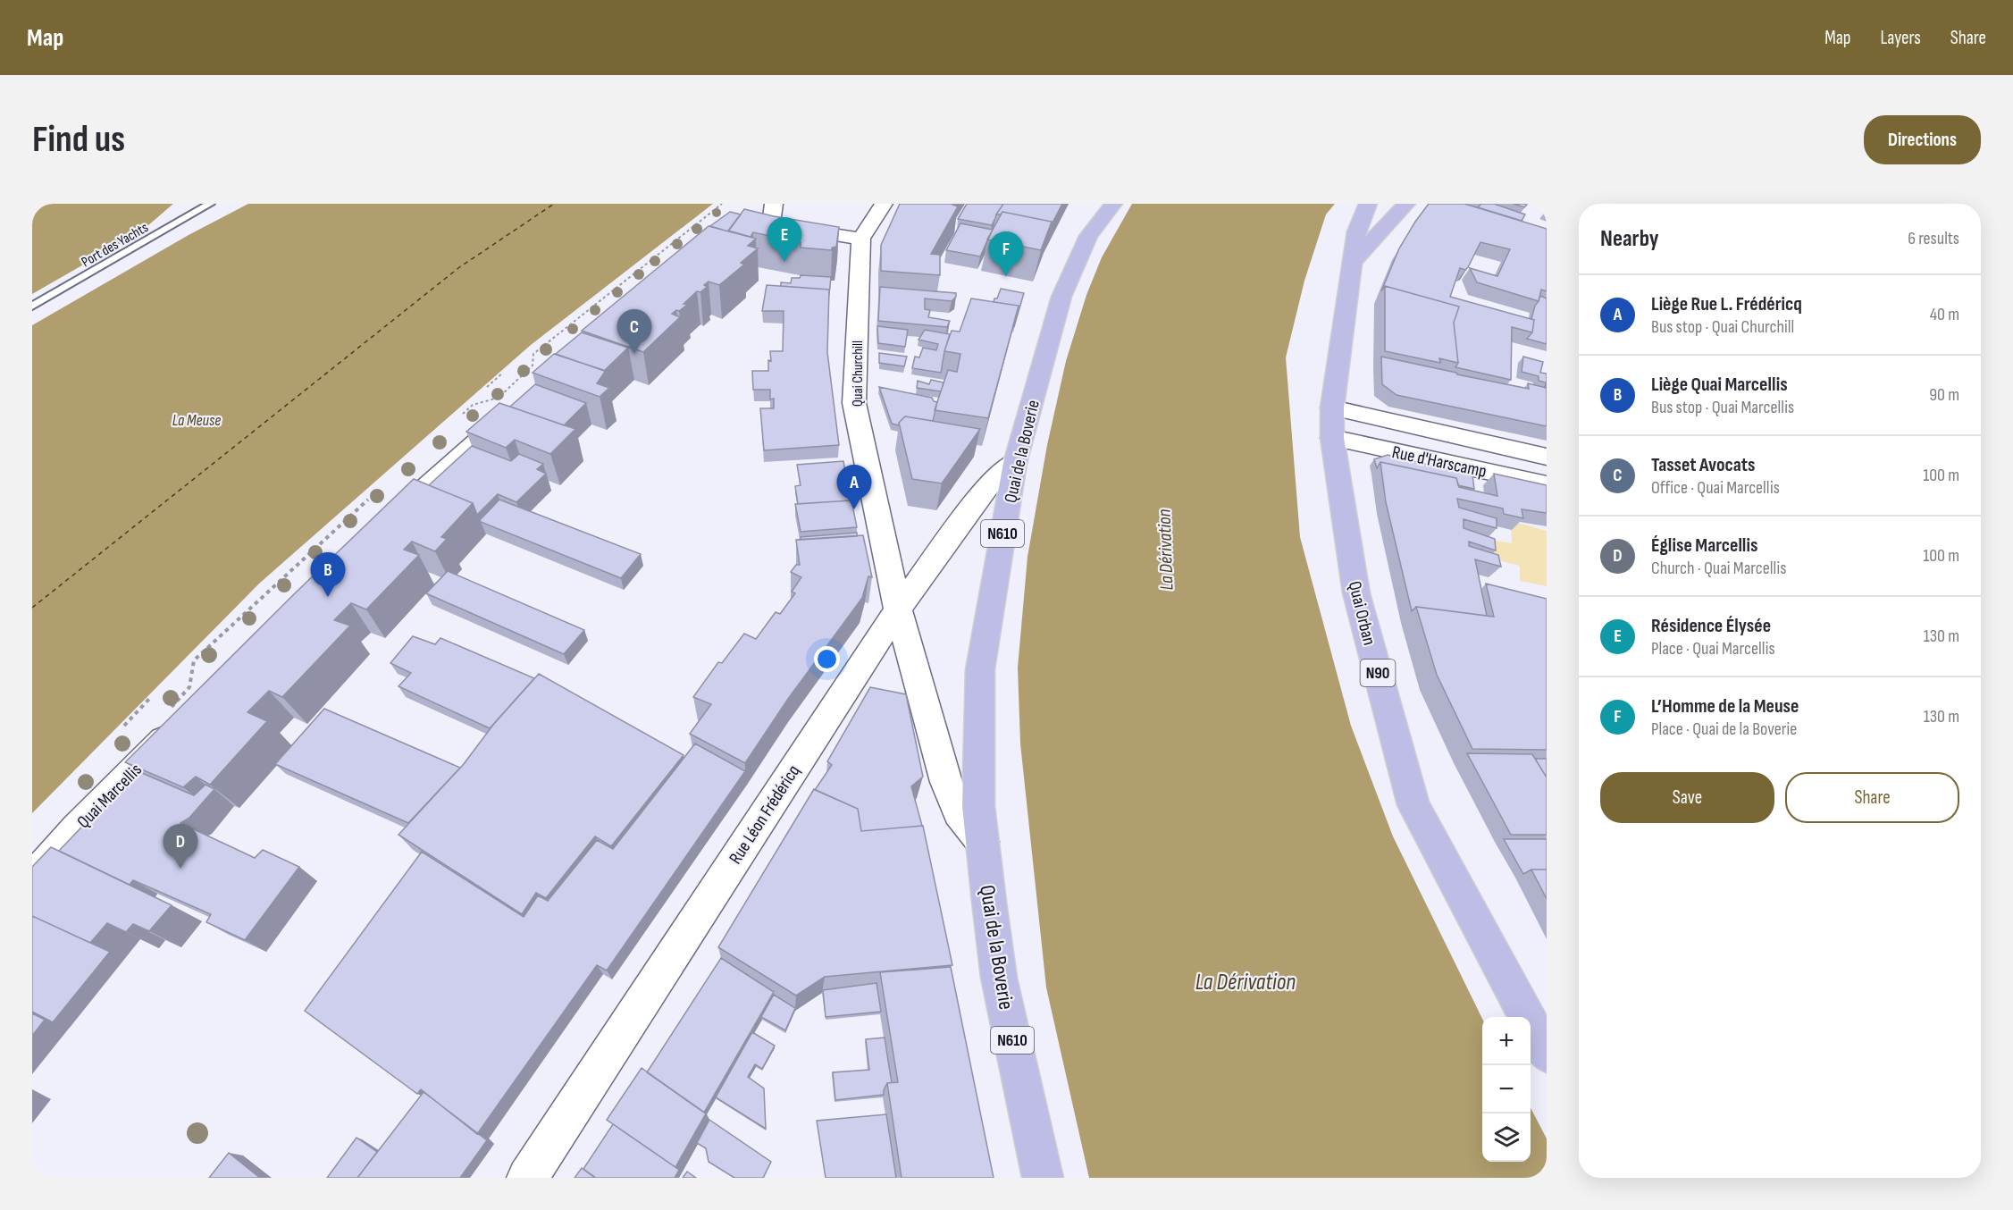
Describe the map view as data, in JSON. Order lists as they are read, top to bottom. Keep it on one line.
{"streets":{"main road":["Quai de la Boverie","N610","Quai Orban","N90"],"street":["Quai Churchill","Rue d'Harscamp","Quai Marcellis","Rue Léon Frédéricq"],"lane":["Port des Yachts"]},"crossings":[["Quai Churchill","Rue Léon Frédéricq"],["Quai de la Boverie","N610"],["Quai de la Boverie","Rue Léon Frédéricq"],["Rue d'Harscamp","Quai Orban"]],"water":["La Meuse","La Dérivation"],"page":{"header":"Map","nav":["Map","Layers","Share"],"buttons":["Directions",["Save","Share"]],"title":"Find us","heading":["Nearby","6 results"],"pins":["E","F","C","A","B","D"],"list":[{"mark":"A","name":"Liège Rue L. Frédéricq","note":"Bus stop · Quai Churchill","value":"40 m"},{"mark":"B","name":"Liège Quai Marcellis","note":"Bus stop · Quai Marcellis","value":"90 m"},{"mark":"C","name":"Tasset Avocats","note":"Office · Quai Marcellis","value":"100 m"},{"mark":"D","name":"Église Marcellis","note":"Church · Quai Marcellis","value":"100 m"},{"mark":"E","name":"Résidence Élysée","note":"Place · Quai Marcellis","value":"130 m"},{"mark":"F","name":"L’Homme de la Meuse","note":"Place · Quai de la Boverie","value":"130 m"}],"map_buttons":["+","−"]}}
